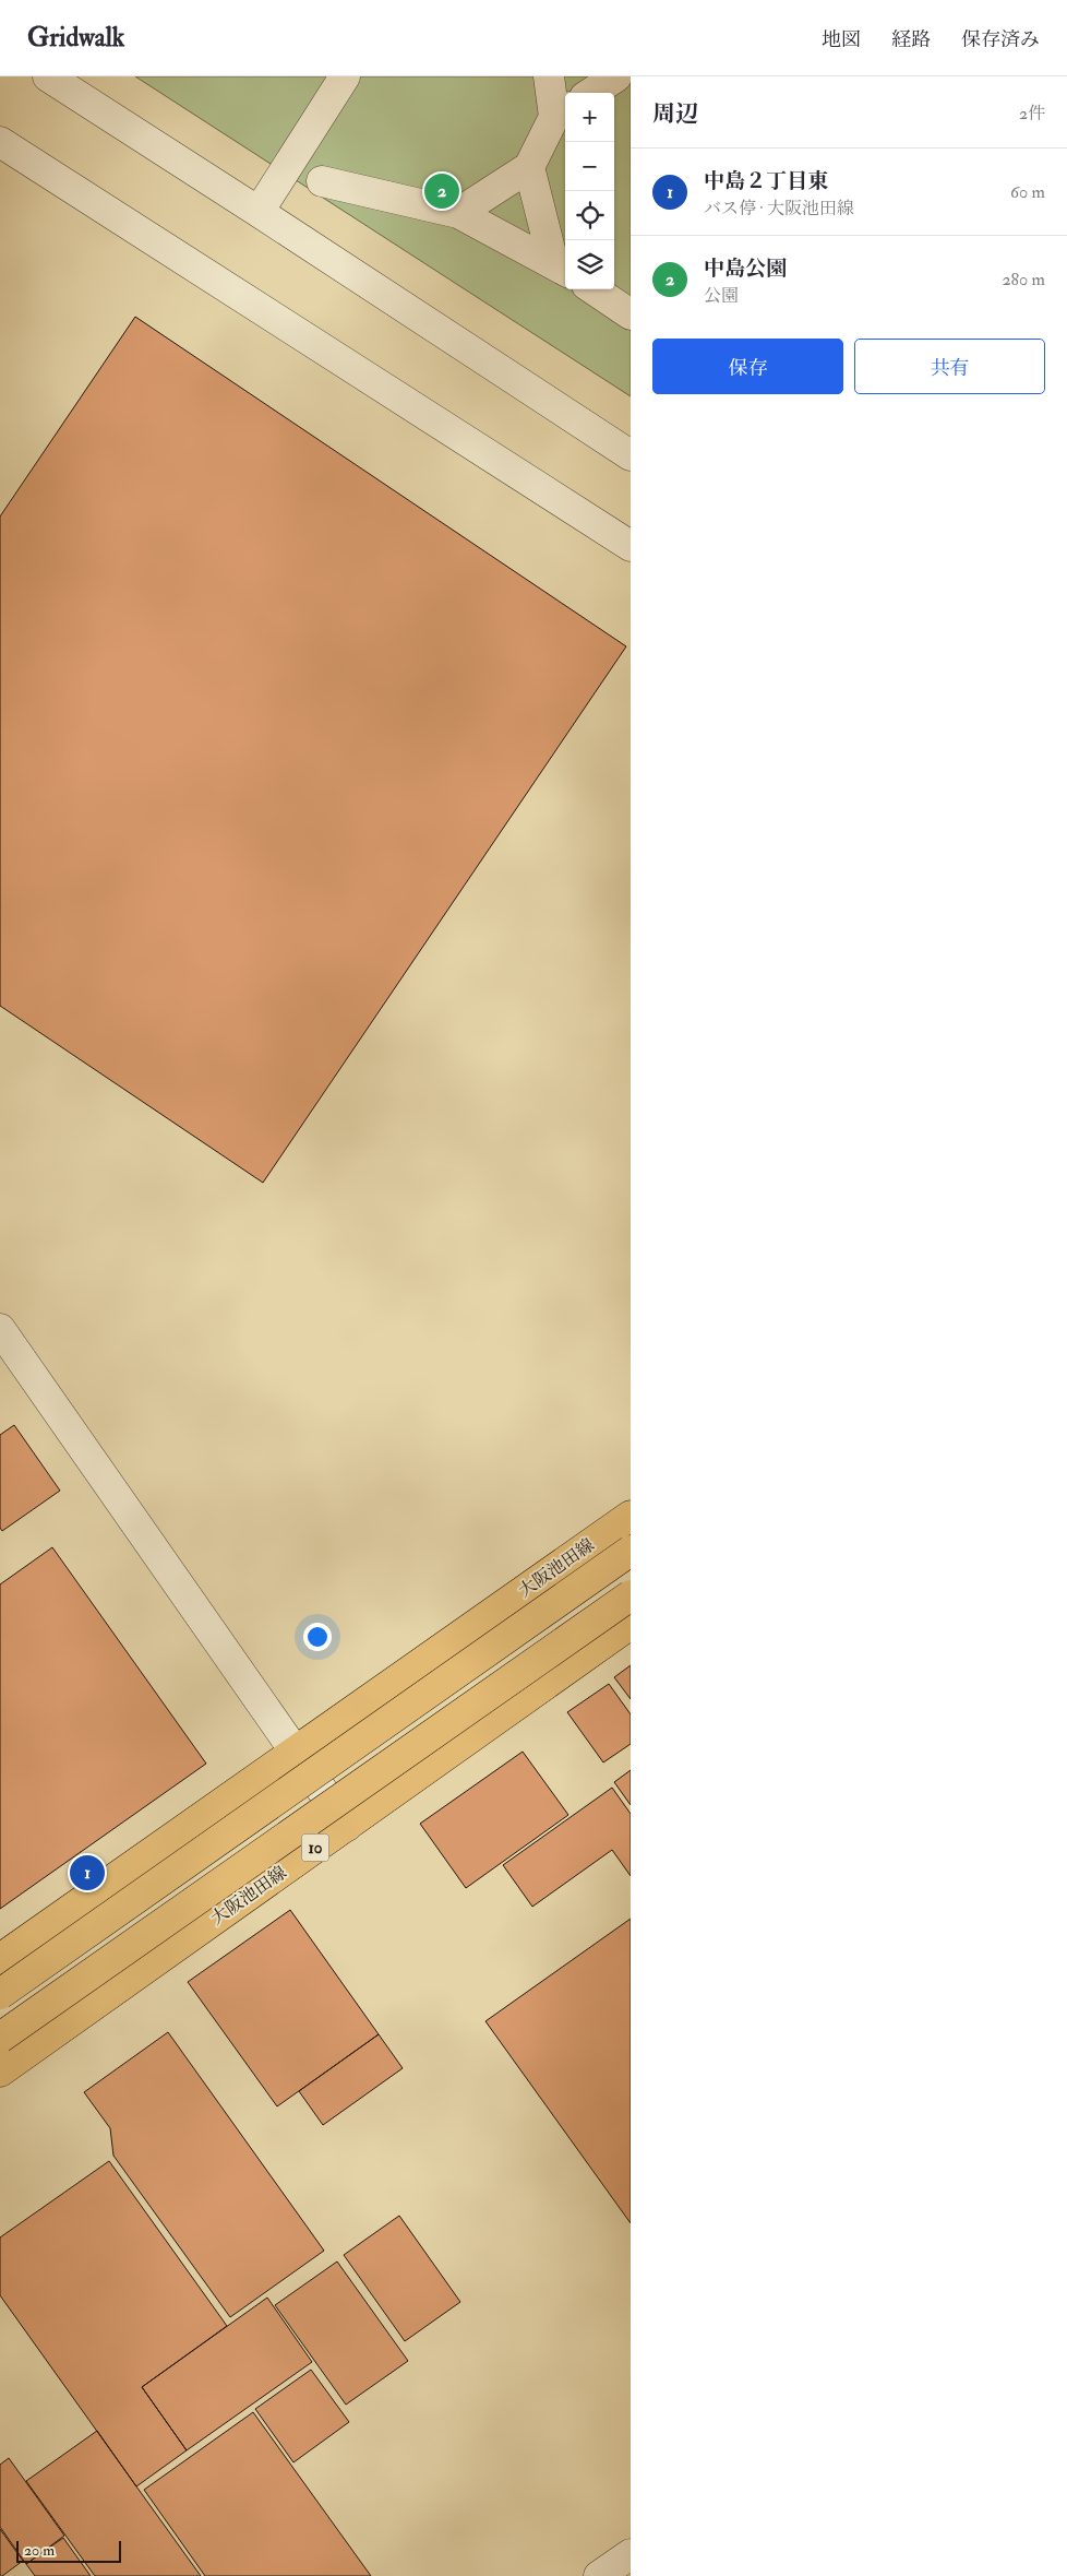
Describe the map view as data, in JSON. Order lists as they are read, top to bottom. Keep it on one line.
{"streets":{"main road":["大阪池田線","10"]},"scale_bar":"20 m","page":{"header":"Gridwalk","nav":["地図","経路","保存済み"],"heading":["周辺","2件"],"map_buttons":["+","−"],"list":[{"mark":"1","name":"中島２丁目東","note":"バス停 · 大阪池田線","value":"60 m"},{"mark":"2","name":"中島公園","note":"公園","value":"280 m"}],"pins":["2","1"],"buttons":["保存","共有"],"scale":"20 m"}}
